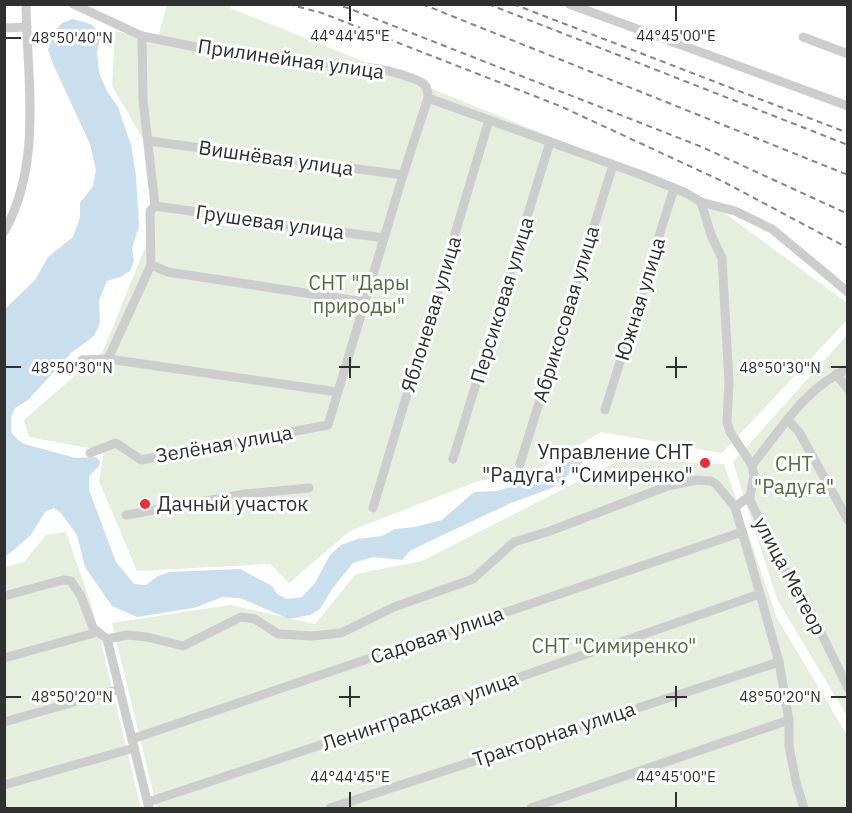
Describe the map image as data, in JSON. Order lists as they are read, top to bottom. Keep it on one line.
{"streets":{"street":["Прилинейная улица","Вишнёвая улица","Грушевая улица","Южная улица","Персиковая улица","Яблоневая улица","Абрикосовая улица","Зелёная улица","улица Метеор","Садовая улица","Ленинградская улица","Тракторная улица"]},"crossings":[["Прилинейная улица","Южная улица"],["Прилинейная улица","Персиковая улица"],["Прилинейная улица","Яблоневая улица"],["Прилинейная улица","Абрикосовая улица"]],"parks":["СНТ \"Дары природы\"","СНТ \"Радуга\"","СНТ \"Симиренко\""],"places":["Управление СНТ \"Радуга\", \"Симиренко\"","Дачный участок"],"coordinates":["44°44'45\"E","44°45'00\"E","48°50'40\"N","48°50'30\"N","48°50'20\"N"]}
